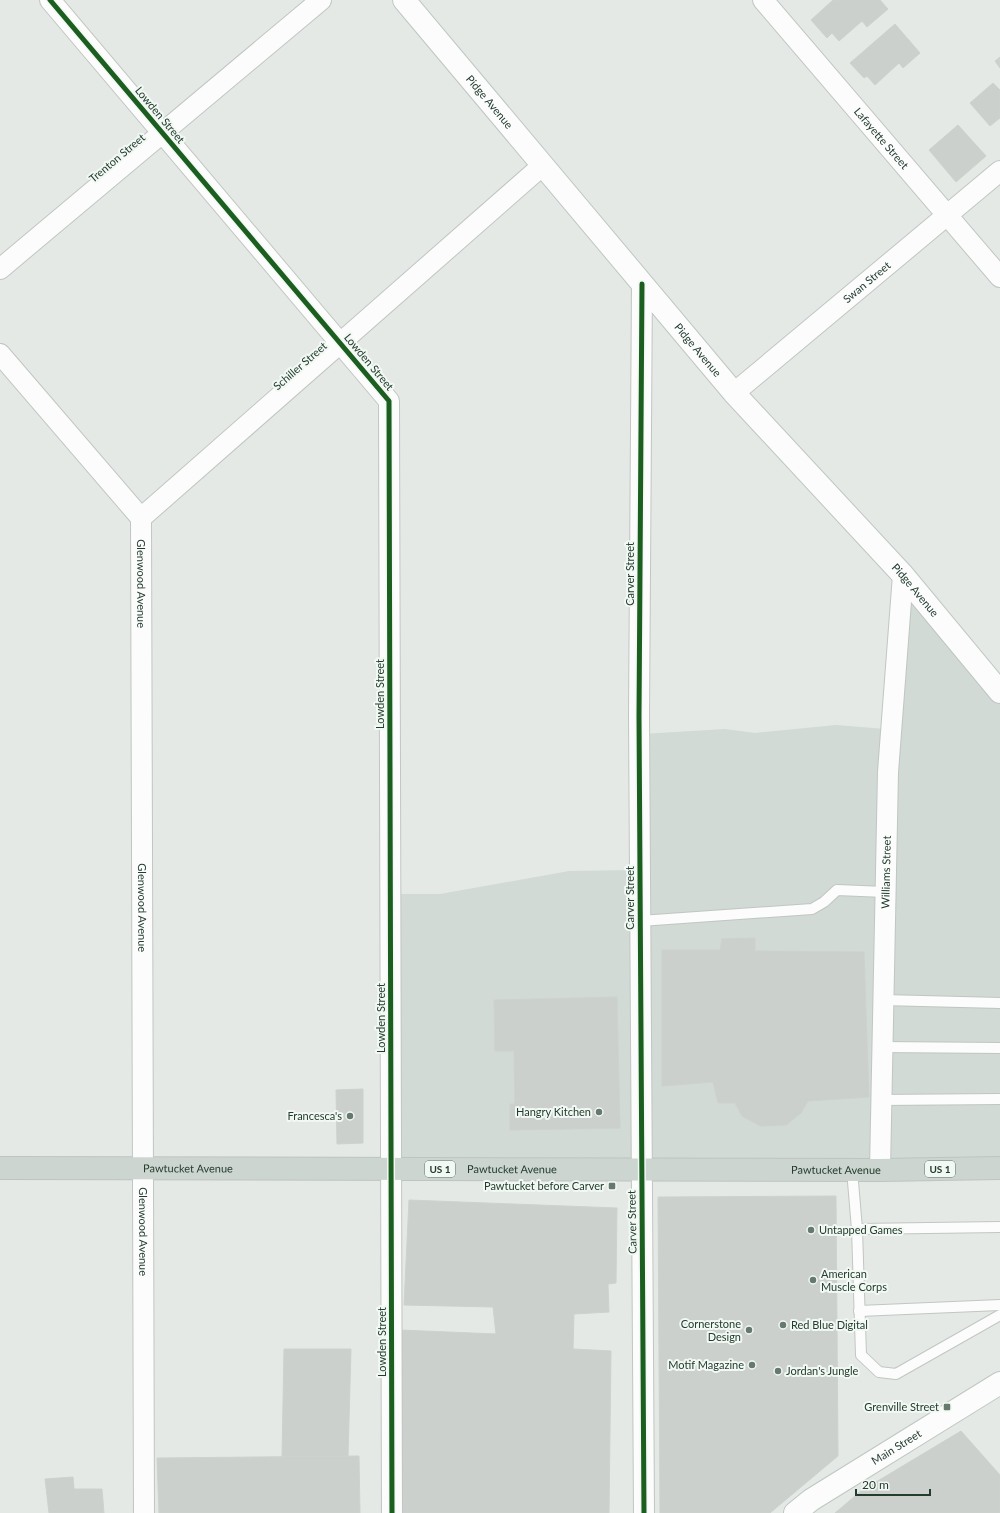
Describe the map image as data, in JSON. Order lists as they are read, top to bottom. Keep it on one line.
{"streets":{"main road":["Pawtucket Avenue","US 1"],"street":["Pidge Avenue","Lowden Street","Lafayette Street","Trenton Street","Swan Street","Schiller Street","Carver Street","Glenwood Avenue","Williams Street","Main Street"]},"crossings":[["Pidge Avenue","Swan Street"],["Pidge Avenue","Schiller Street"],["Pidge Avenue","Carver Street"],["Pidge Avenue","Williams Street"],["Lowden Street","Trenton Street"],["Lowden Street","Schiller Street"],["Lowden Street","Pawtucket Avenue"],["Lafayette Street","Swan Street"],["Schiller Street","Glenwood Avenue"],["Carver Street","Pawtucket Avenue"],["Glenwood Avenue","Pawtucket Avenue"],["Williams Street","Pawtucket Avenue"]],"places":{"other":["Hangry Kitchen","Francesca's","Untapped Games","American Muscle Corps","Red Blue Digital","Cornerstone Design","Motif Magazine","Jordan's Jungle"],"transit":["Pawtucket before Carver","Grenville Street"]},"scale_bar":"20 m"}
